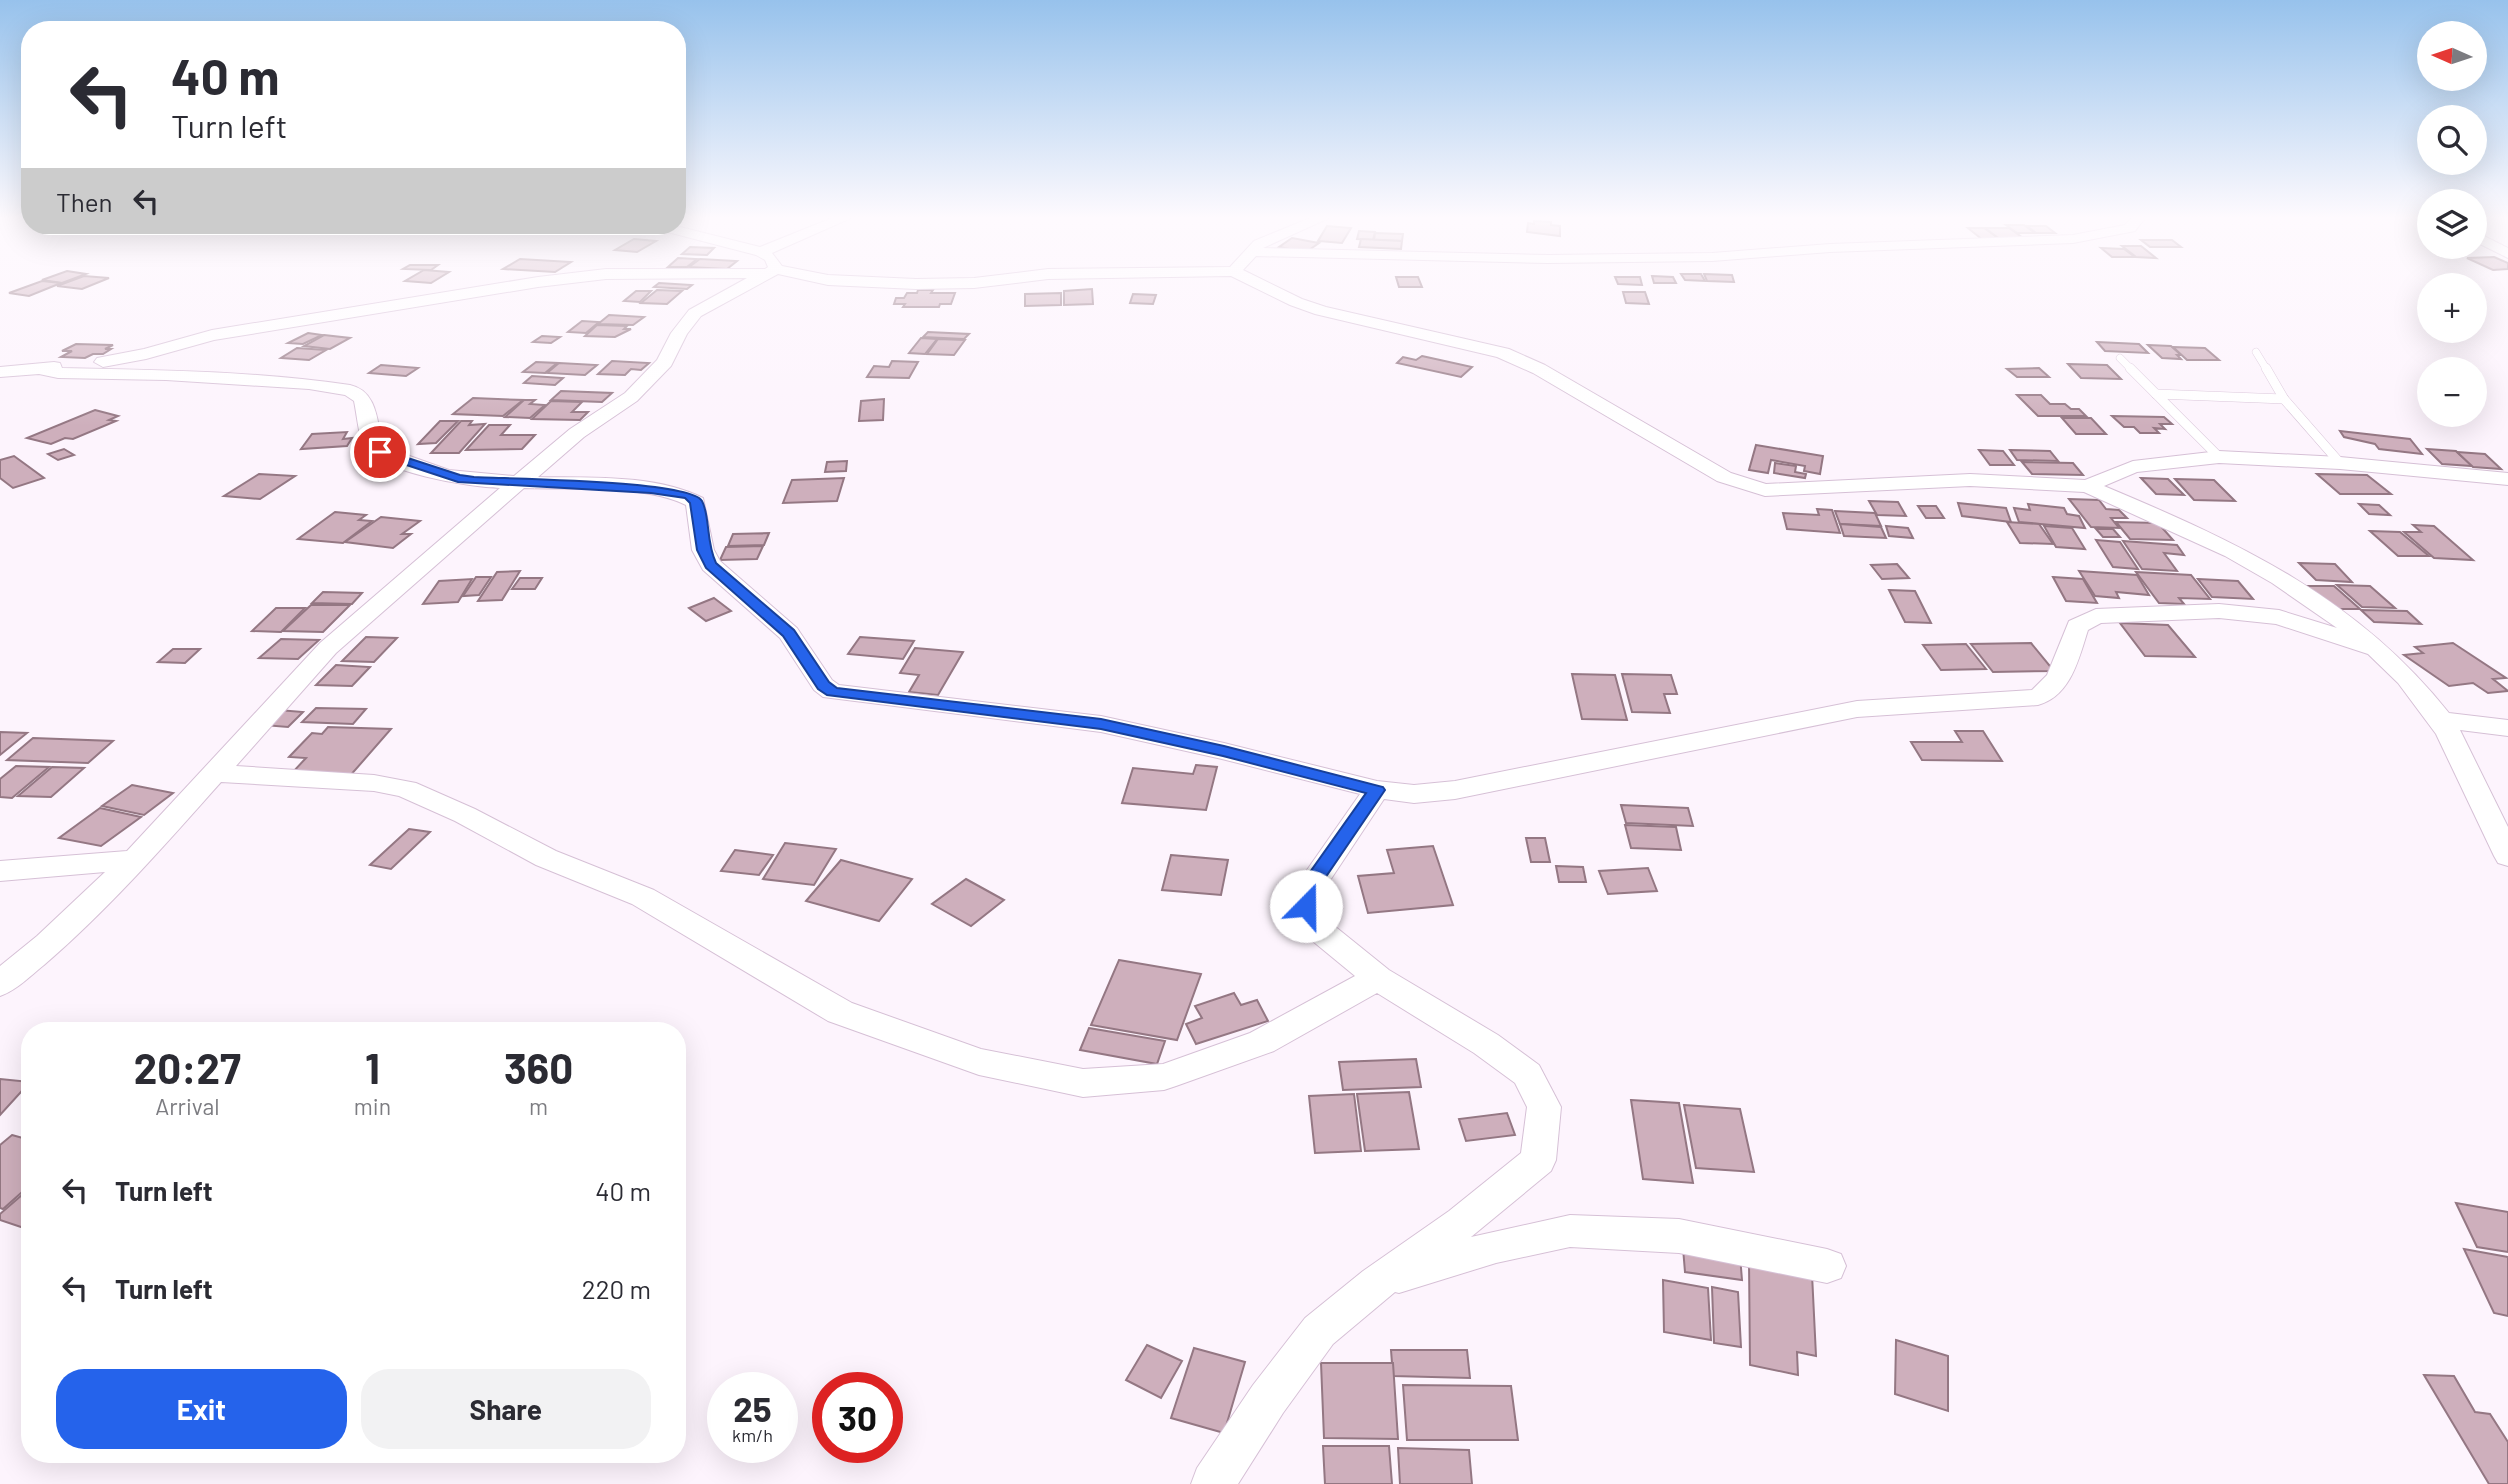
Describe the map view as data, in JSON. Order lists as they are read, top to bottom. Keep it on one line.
{"north":"left","page":{"map_buttons":["+","−"],"turn":["40 m","Turn left"],"then":"Then","eta":["20:27","Arrival","1","min","360","m"],"list":[{"name":"Turn left","value":"40 m"},{"name":"Turn left","value":"220 m"}],"buttons":["Exit","Share"],"speed":"25 km/h","limit":"30"}}
